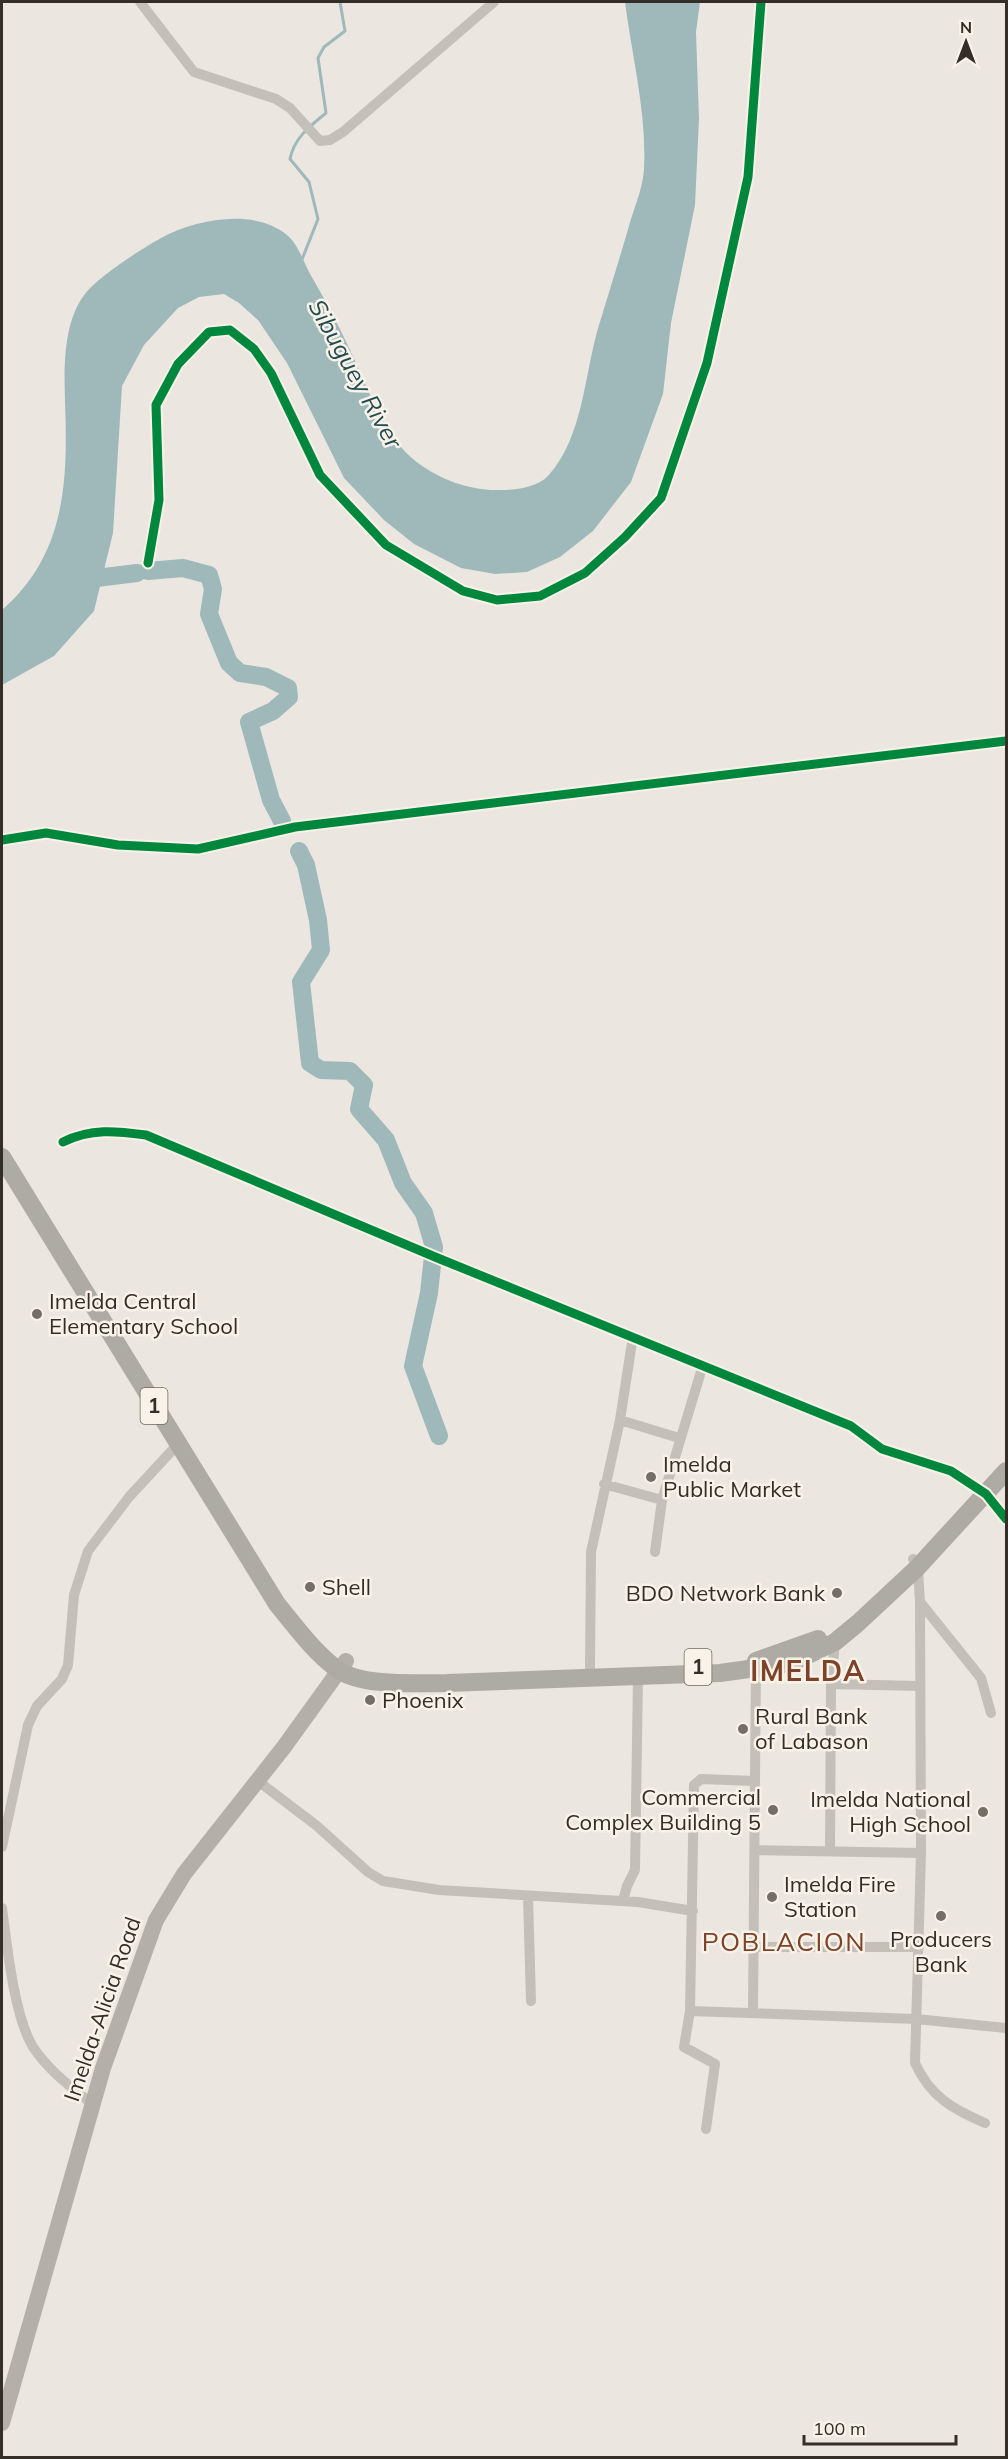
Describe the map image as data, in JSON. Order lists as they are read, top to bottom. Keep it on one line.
{"streets":{"highway":["1"],"main road":["Imelda-Alicia Road"]},"crossings":[["1","Imelda-Alicia Road"]],"districts":["IMELDA","POBLACION"],"water":["Sibuguey River"],"places":["Imelda Central Elementary School","Imelda Public Market","Shell","BDO Network Bank","Phoenix","Rural Bank of Labason","Commercial Complex Building 5","Imelda National High School","Imelda Fire Station","Producers Bank"],"scale_bar":"100 m","north":"top"}
